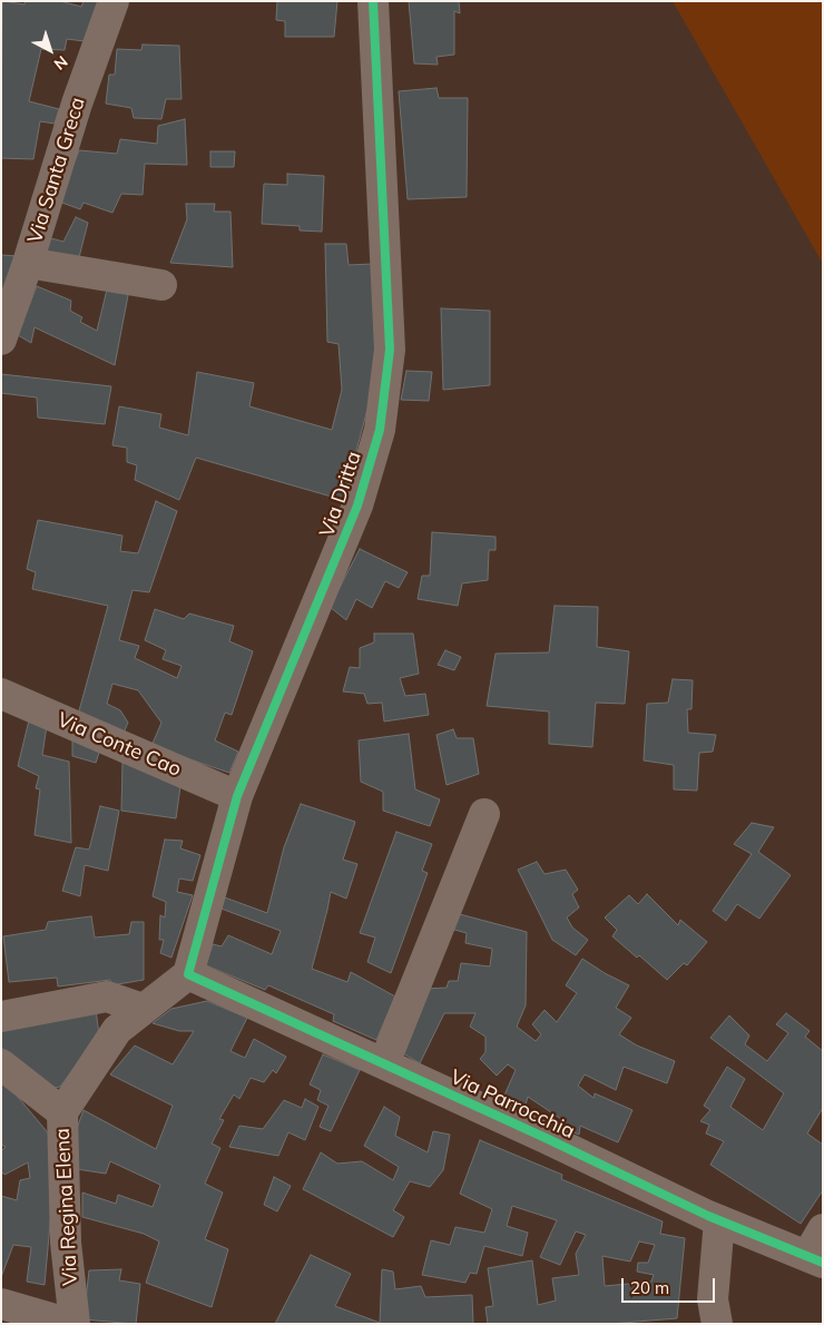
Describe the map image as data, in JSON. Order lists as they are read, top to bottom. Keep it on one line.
{"streets":{"street":["Via Santa Greca","Via Dritta","Via Conte Cao","Via Parrocchia","Via Regina Elena"]},"crossings":[["Via Dritta","Via Conte Cao"],["Via Dritta","Via Parrocchia"],["Via Dritta","Via Regina Elena"],["Via Parrocchia","Via Regina Elena"]],"scale_bar":"20 m","north":"bottom right"}
